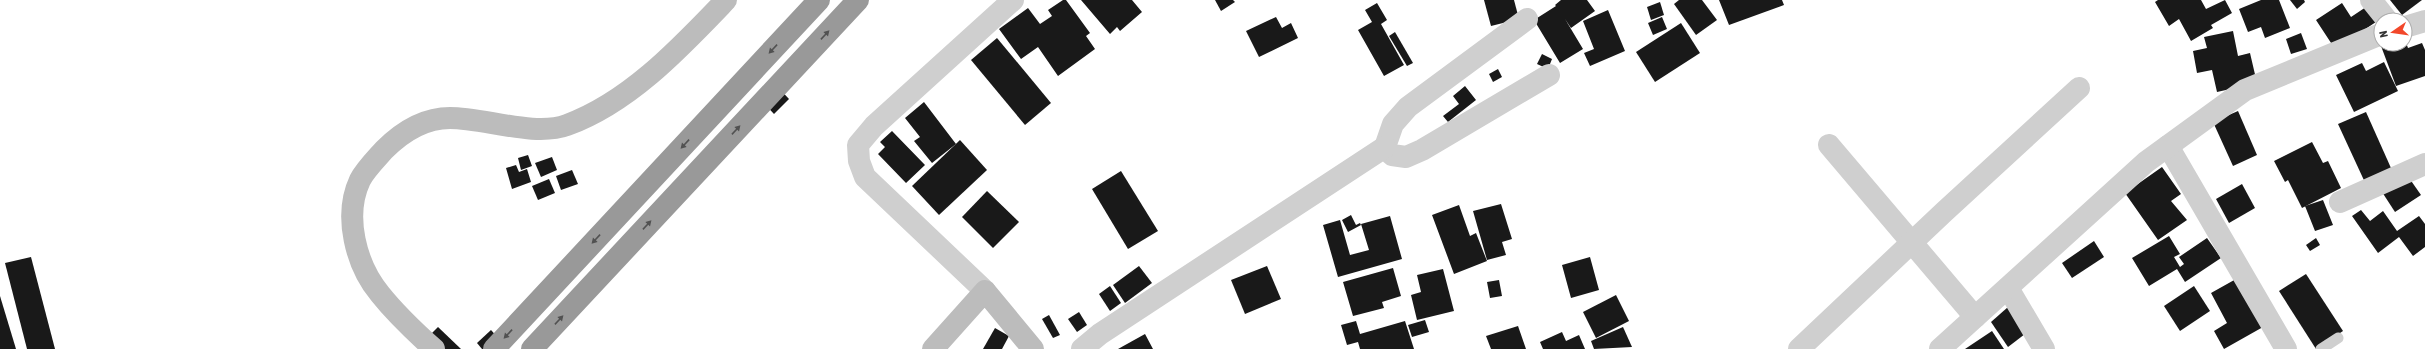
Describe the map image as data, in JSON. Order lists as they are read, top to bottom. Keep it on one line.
{"north":"left"}
